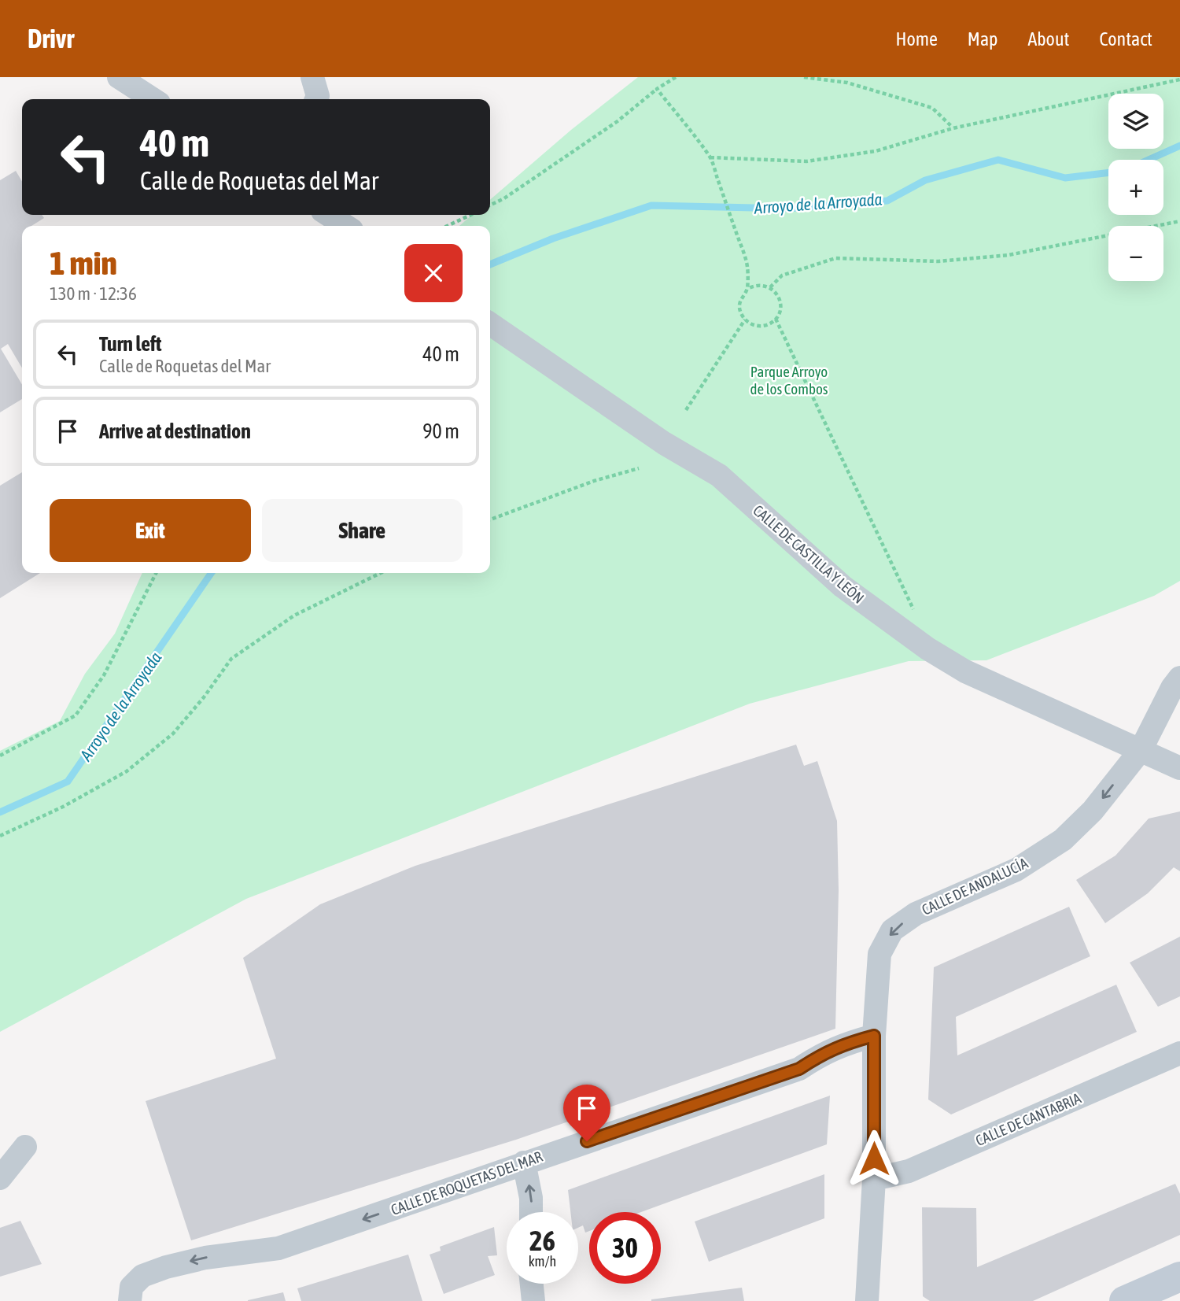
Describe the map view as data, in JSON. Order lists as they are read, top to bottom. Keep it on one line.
{"streets":{"street":["CALLE DE CASTILLA Y LEÓN","CALLE DE ANDALUCÍA","CALLE DE CANTABRIA","CALLE DE ROQUETAS DEL MAR"]},"crossings":[["CALLE DE CASTILLA Y LEÓN","CALLE DE ANDALUCÍA"],["CALLE DE ANDALUCÍA","CALLE DE CANTABRIA"],["CALLE DE ANDALUCÍA","CALLE DE ROQUETAS DEL MAR"]],"one_way":["CALLE DE ANDALUCÍA","CALLE DE ROQUETAS DEL MAR"],"water":["Arroyo de la Arroyada"],"parks":["Parque Arroyo de los Combos"],"page":{"header":"Drivr","nav":["Home","Map","About","Contact"],"map_buttons":["+","−"],"turn":["40 m","Calle de Roquetas del Mar"],"heading":["1 min","130 m · 12:36"],"list":[{"name":"Turn left","note":"Calle de Roquetas del Mar","value":"40 m"},{"name":"Arrive at destination","value":"90 m"}],"buttons":["Exit","Share"],"speed":"26 km/h","limit":"30"}}
